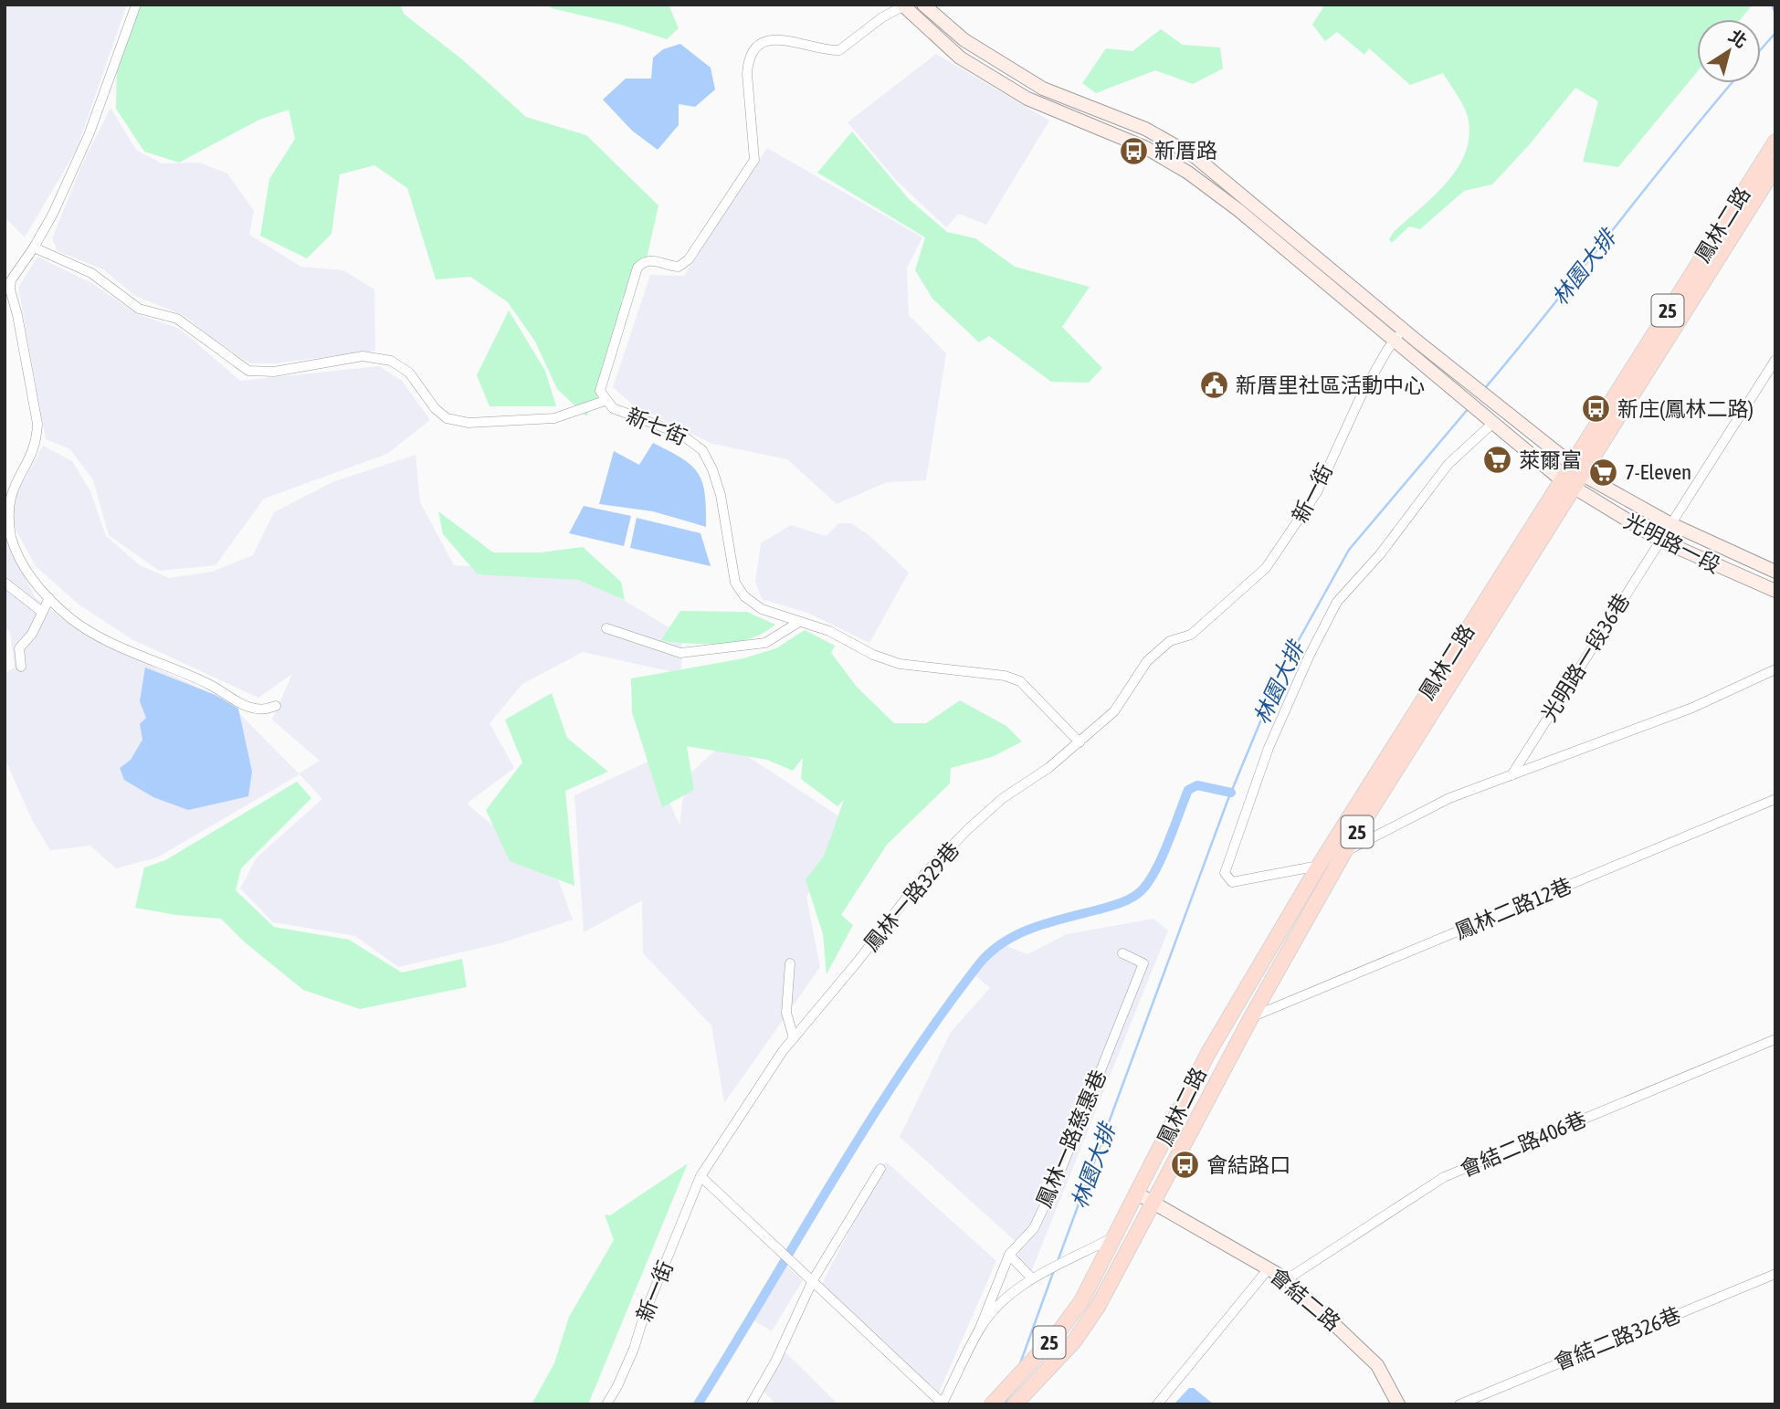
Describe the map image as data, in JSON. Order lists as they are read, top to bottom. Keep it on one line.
{"streets":{"main road":["鳳林二路","25"],"street":["新七街","新一街","光明路一段","光明路一段36巷","鳳林一路329巷","鳳林二路12巷","鳳林一路慈惠巷","會結二路406巷","會結二路","會結二路326巷"]},"crossings":[["鳳林二路","25"],["鳳林二路","光明路一段"],["鳳林二路","鳳林二路12巷"],["鳳林二路","會結二路"],["25","會結二路"],["新七街","鳳林一路329巷"],["新一街","鳳林一路329巷"],["光明路一段","光明路一段36巷"],["會結二路406巷","會結二路"]],"water":["林園大排"],"places":{"bus stop":["新厝路","新庄(鳳林二路)","會結路口"],"public building":["新厝里社區活動中心"],"supermarket":["萊爾富","7-Eleven"]},"north":"top right"}
